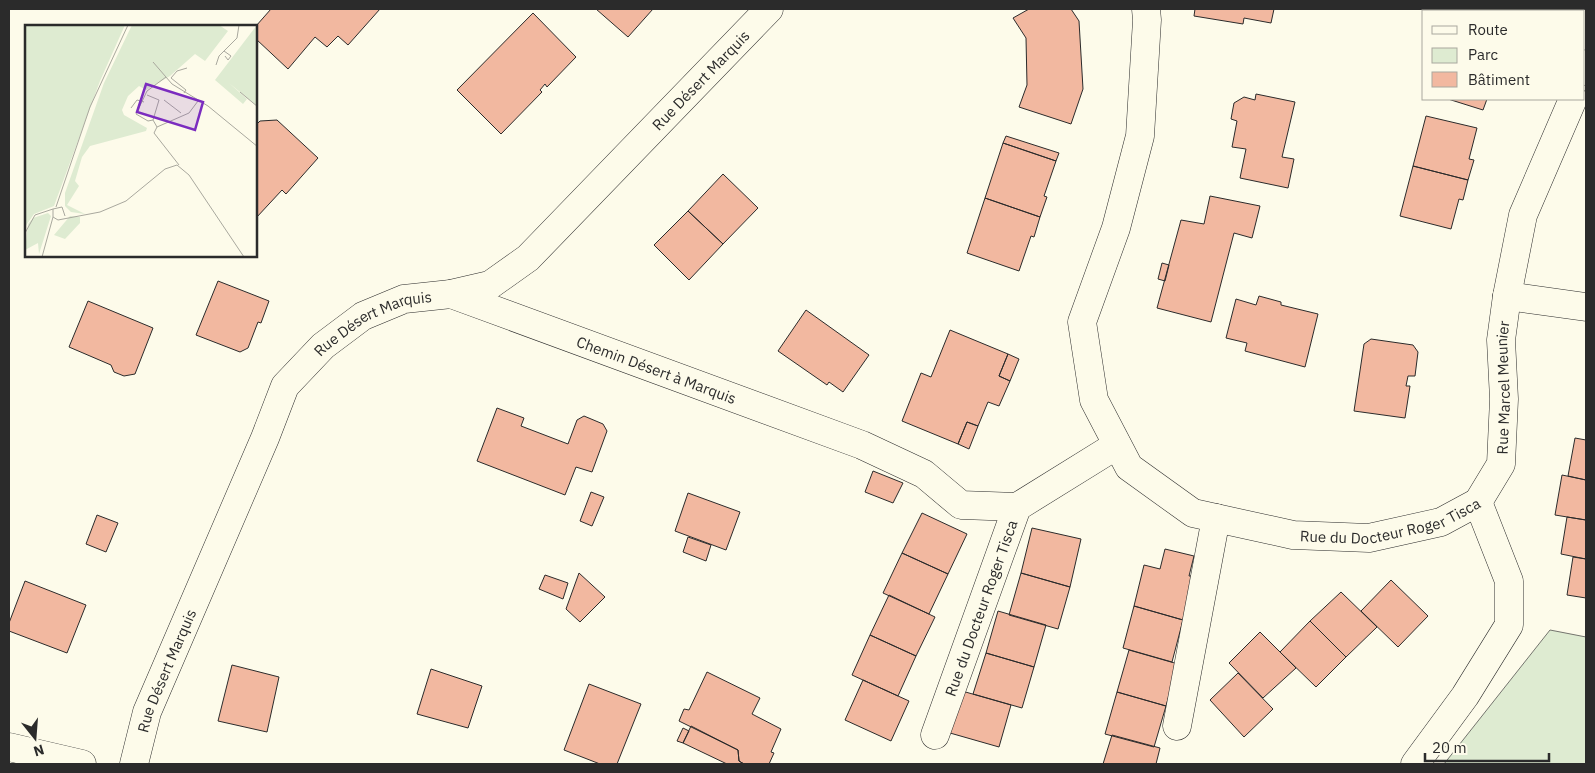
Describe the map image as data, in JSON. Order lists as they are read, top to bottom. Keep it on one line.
{"streets":{"street":["Rue Désert Marquis","Chemin Désert à Marquis","Rue Marcel Meunier","Rue du Docteur Roger Tisca"]},"crossings":[["Rue Désert Marquis","Chemin Désert à Marquis"],["Chemin Désert à Marquis","Rue du Docteur Roger Tisca"],["Rue Marcel Meunier","Rue du Docteur Roger Tisca"]],"legend":["Route","Parc","Bâtiment"],"scale_bar":"20 m","north":"bottom"}
